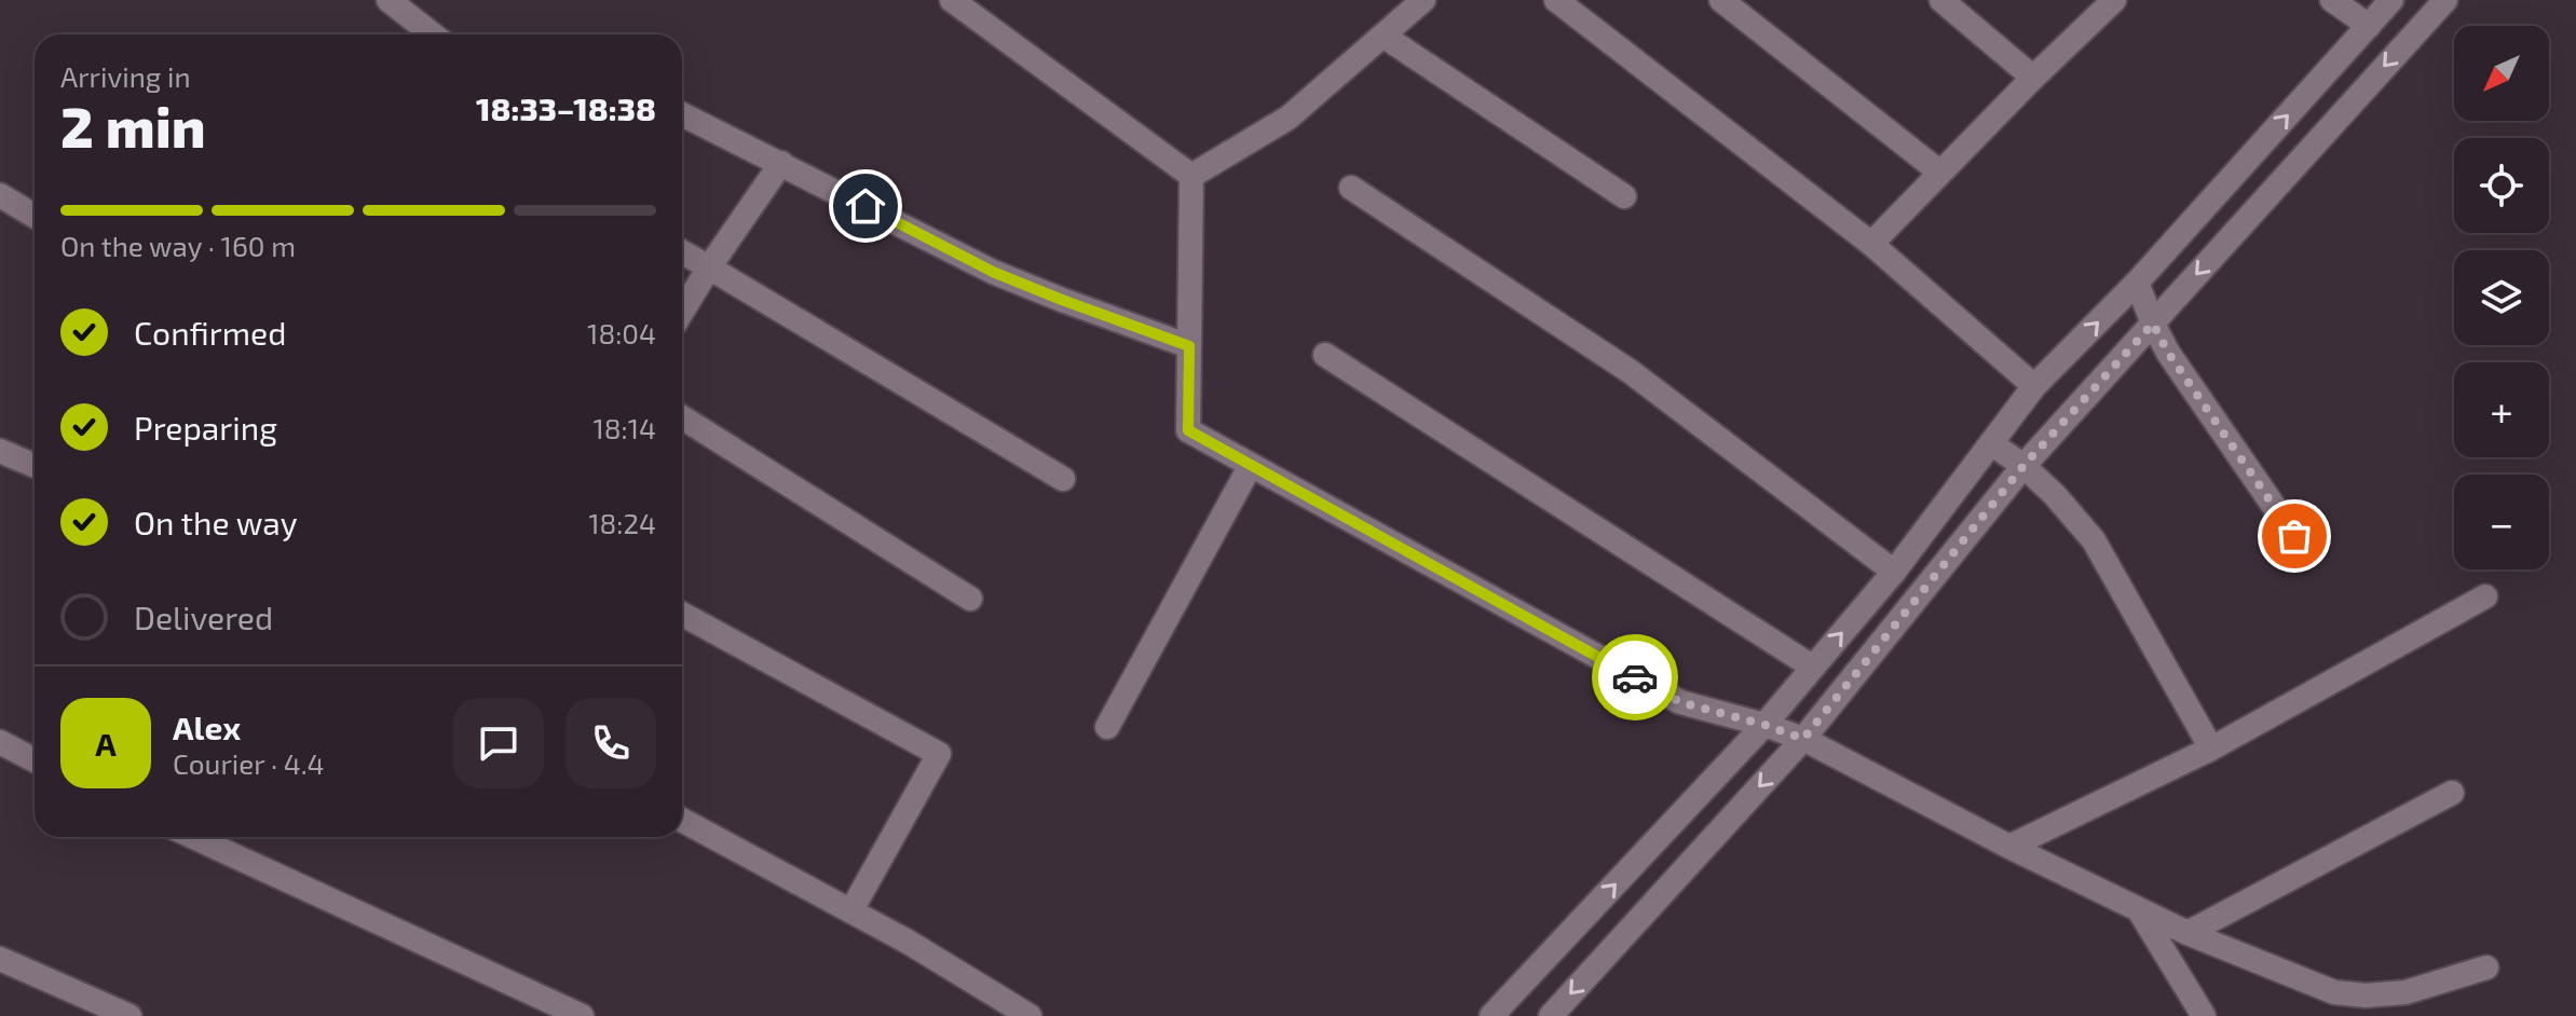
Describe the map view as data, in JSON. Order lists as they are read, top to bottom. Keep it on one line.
{"north":"bottom left","page":{"map_buttons":["+","−"],"heading":["2 min","Arriving in","18:33–18:38"],"panel":["Alex","Courier · 4.4"],"bar":"On the way · 160 m","list":[["Confirmed","18:04"],["Preparing","18:14"],["On the way","18:24"],"Delivered"],"round":"A"}}
